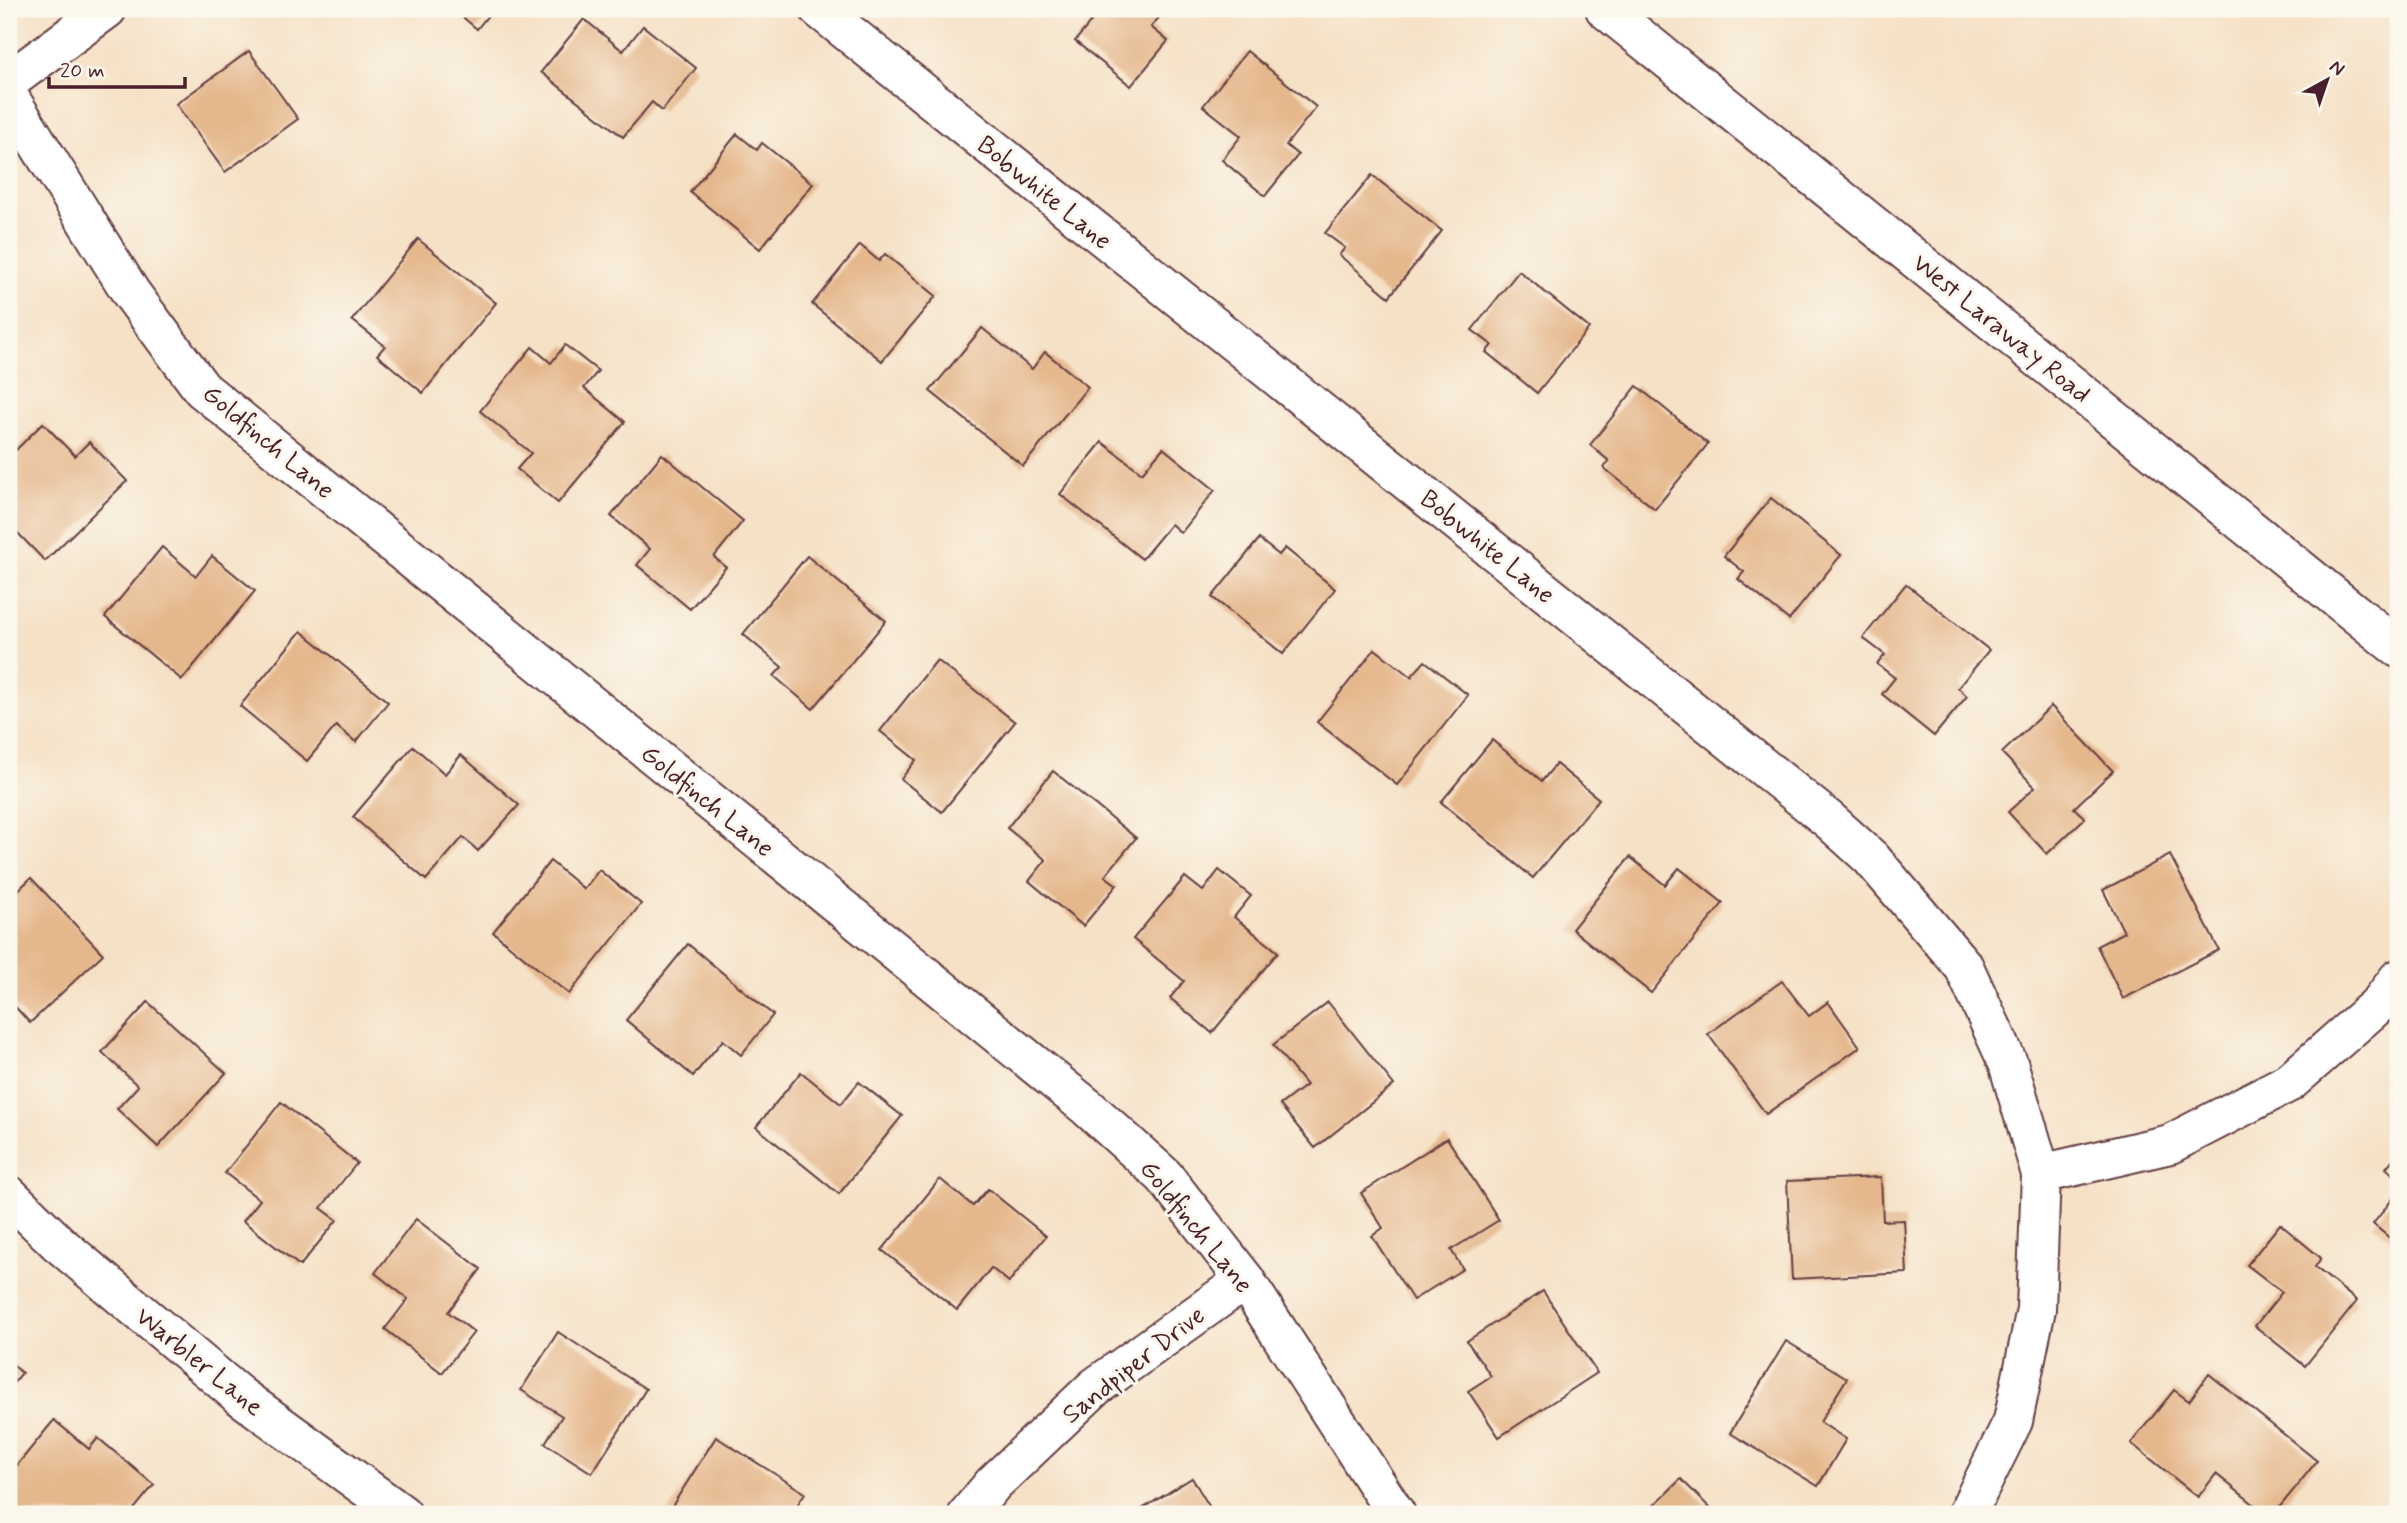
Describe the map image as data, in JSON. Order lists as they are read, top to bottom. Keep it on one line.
{"streets":{"street":["Bobwhite Lane","West Laraway Road","Goldfinch Lane","Warbler Lane","Sandpiper Drive"]},"crossings":[["Goldfinch Lane","Sandpiper Drive"]],"scale_bar":"20 m","north":"top right"}
